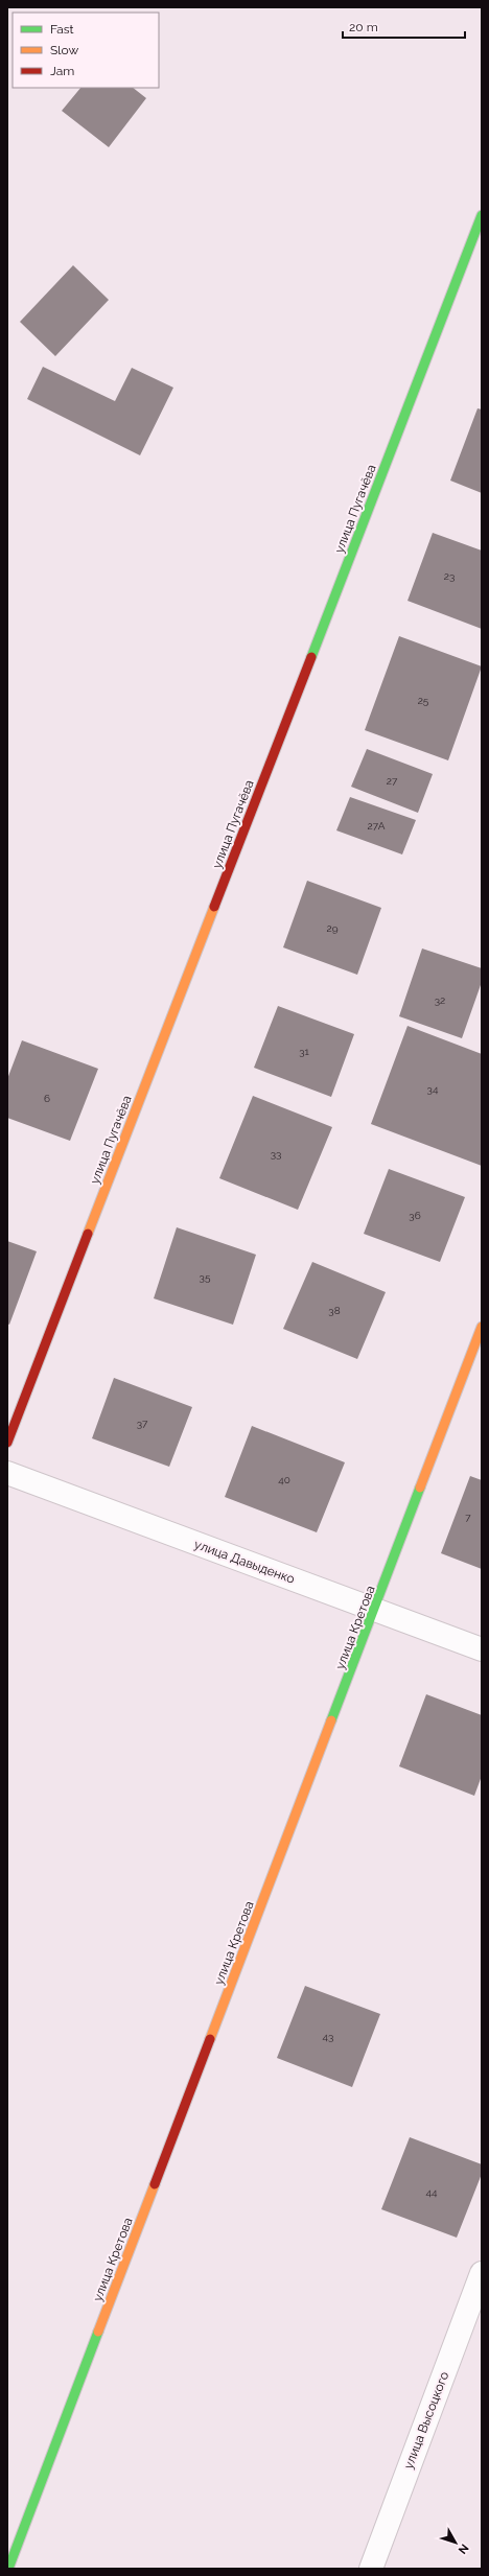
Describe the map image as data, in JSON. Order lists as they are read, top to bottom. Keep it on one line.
{"streets":{"street":["улица Пугачёва","улица Давыденко","улица Кретова","улица Высоцкого"]},"crossings":[["улица Давыденко","улица Кретова"]],"house_numbers":["23","25","27","27А","29","32","31","34","6","33","36","35","38","37","40","7","43","44"],"legend":["Fast","Slow","Jam"],"scale_bar":"20 m","north":"bottom right"}
